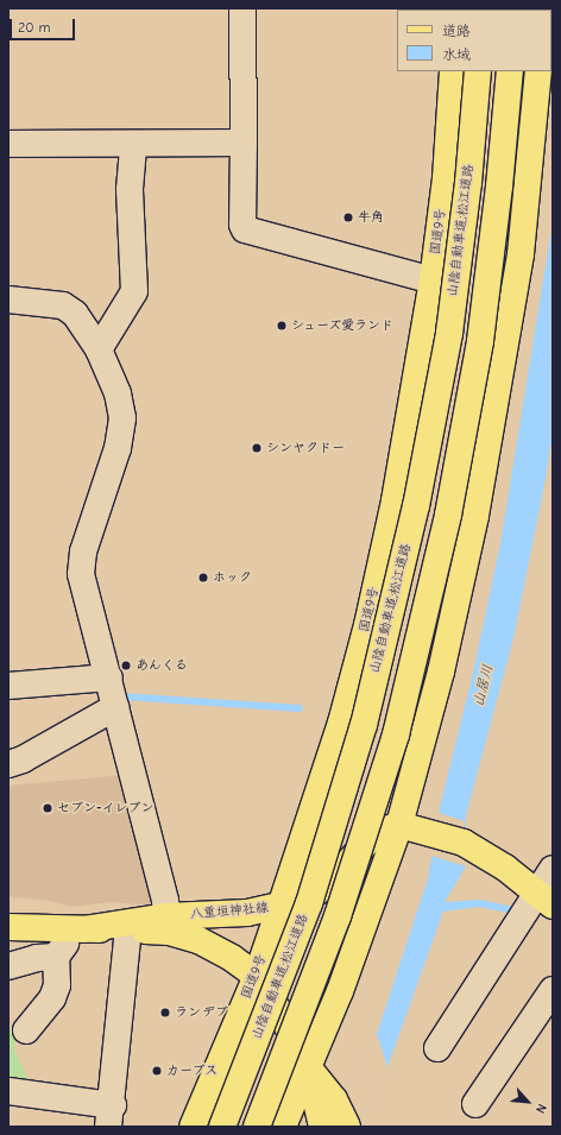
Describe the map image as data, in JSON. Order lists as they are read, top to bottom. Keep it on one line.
{"streets":{"main road":["山陰自動車道;松江道路","国道9号","八重垣神社線"]},"crossings":[["国道9号","八重垣神社線"]],"water":["山居川"],"places":["牛角","シューズ愛ランド","シンヤクドー","ホック","あんくる","セブン-イレブン","ランデブ","カーブス"],"legend":["道路","水域"],"scale_bar":"20 m","north":"bottom right"}
